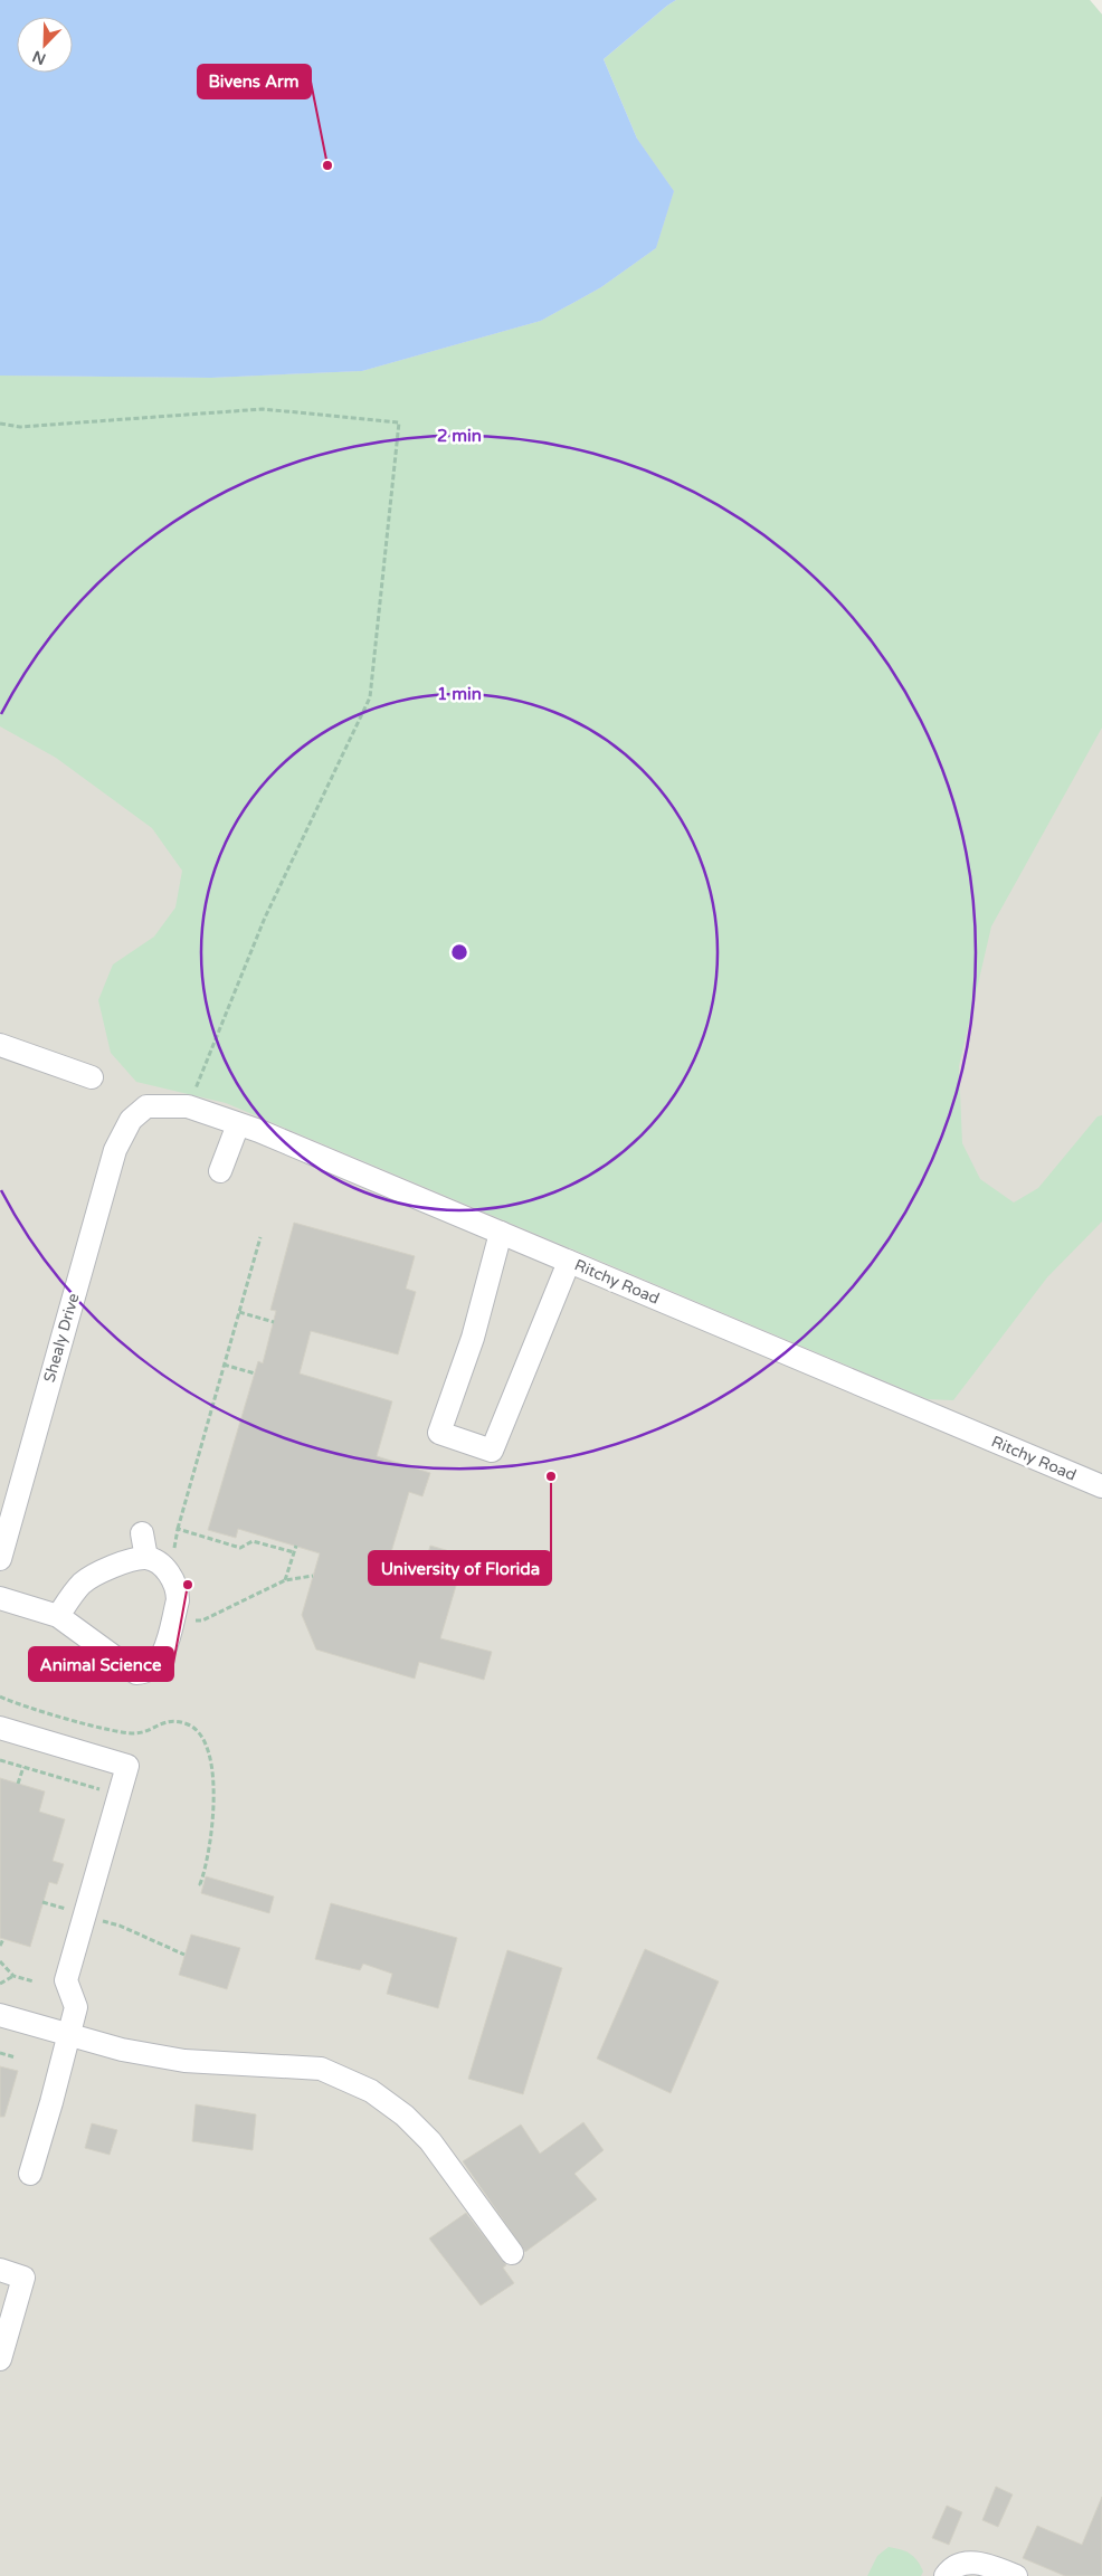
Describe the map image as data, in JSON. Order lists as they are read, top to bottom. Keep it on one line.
{"streets":{"street":["Ritchy Road","Shealy Drive"]},"crossings":[["Ritchy Road","Shealy Drive"]],"places":["Bivens Arm","University of Florida","Animal Science"],"north":"bottom left","rings":["2 min","1 min"]}
